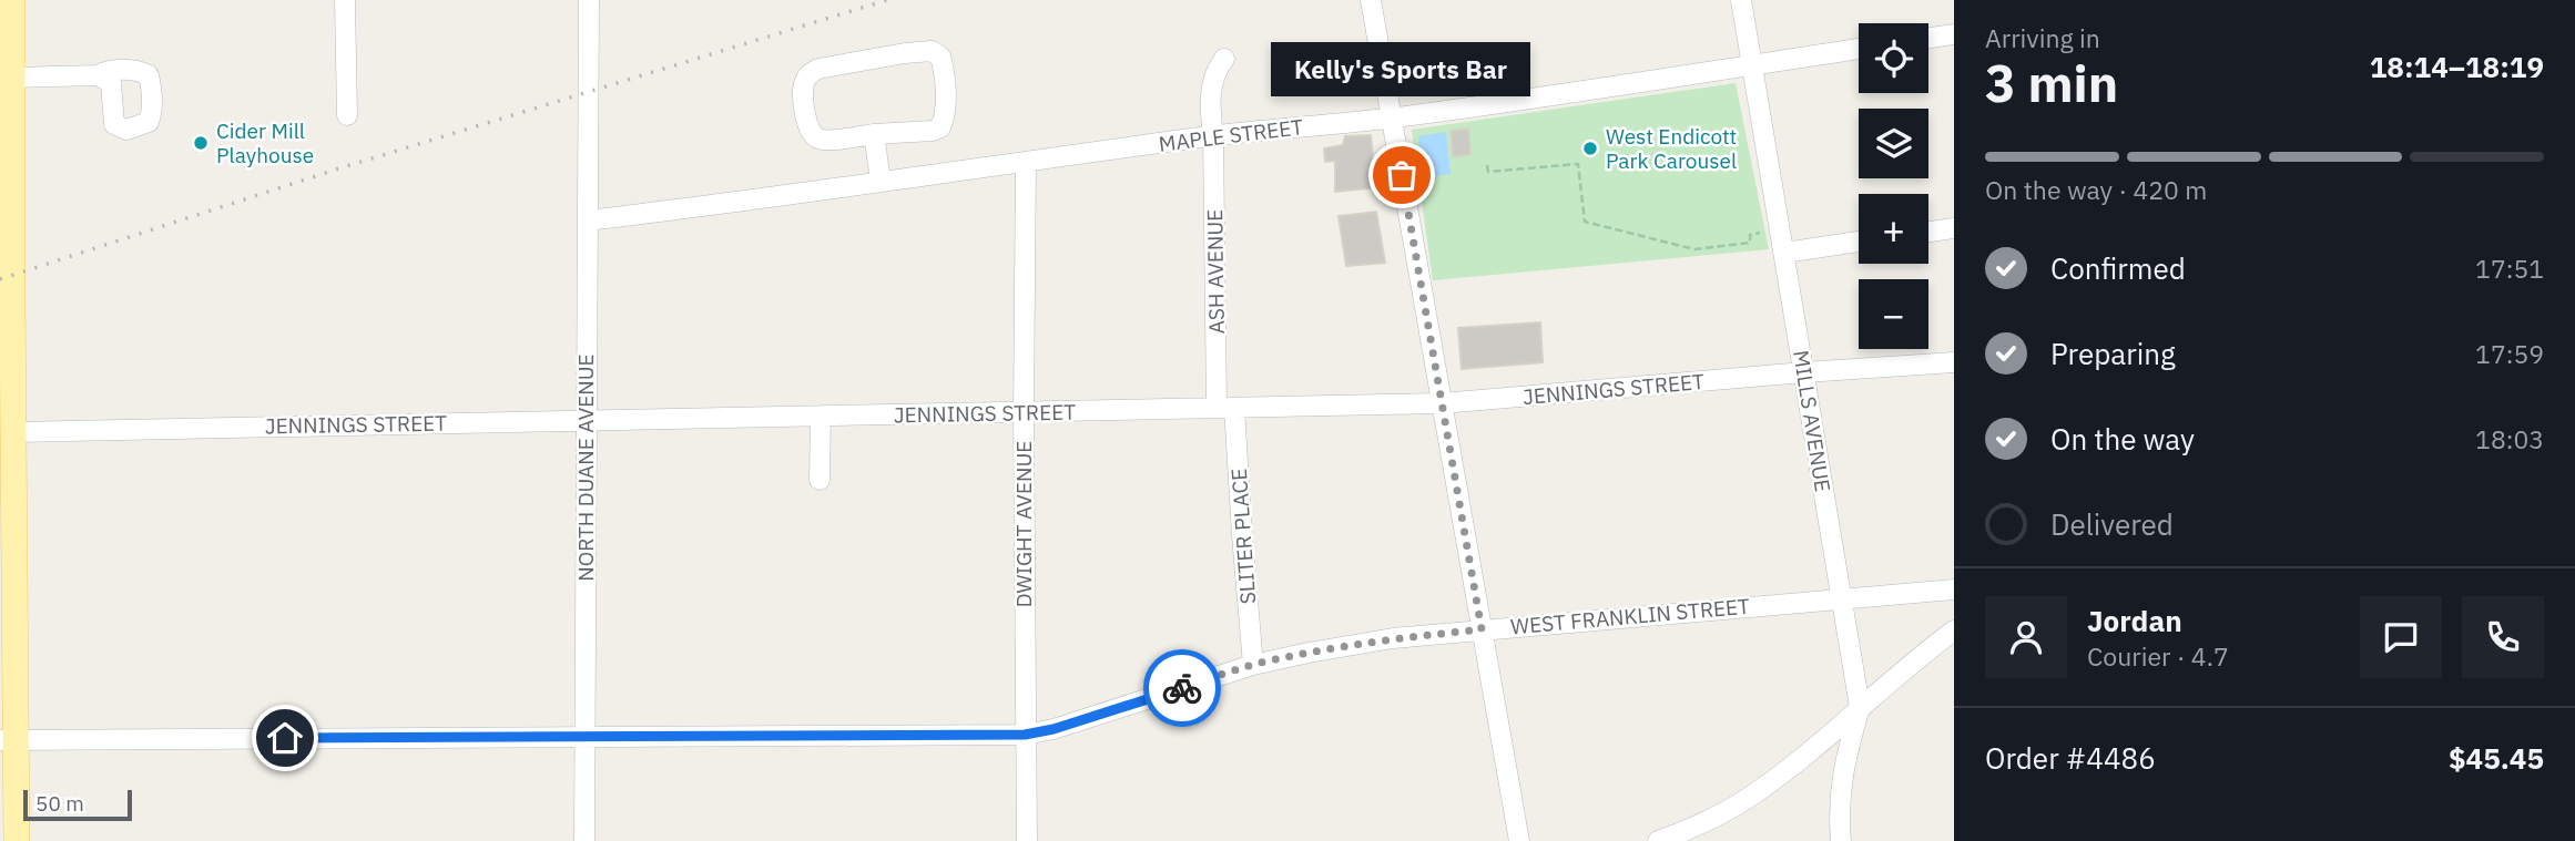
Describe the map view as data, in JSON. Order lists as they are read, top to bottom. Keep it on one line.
{"streets":{"street":["MAPLE STREET","ASH AVENUE","JENNINGS STREET","MILLS AVENUE","NORTH DUANE AVENUE","DWIGHT AVENUE","SLITER PLACE","WEST FRANKLIN STREET"]},"crossings":[["MAPLE STREET","ASH AVENUE"],["MAPLE STREET","MILLS AVENUE"],["MAPLE STREET","NORTH DUANE AVENUE"],["MAPLE STREET","DWIGHT AVENUE"],["ASH AVENUE","JENNINGS STREET"],["ASH AVENUE","SLITER PLACE"],["JENNINGS STREET","MILLS AVENUE"],["JENNINGS STREET","NORTH DUANE AVENUE"],["JENNINGS STREET","DWIGHT AVENUE"],["JENNINGS STREET","SLITER PLACE"],["MILLS AVENUE","WEST FRANKLIN STREET"],["NORTH DUANE AVENUE","WEST FRANKLIN STREET"],["DWIGHT AVENUE","WEST FRANKLIN STREET"],["SLITER PLACE","WEST FRANKLIN STREET"]],"places":["Cider Mill Playhouse","West Endicott Park Carousel","Kelly's Sports Bar"],"scale_bar":"50 m","page":{"heading":["3 min","Arriving in","18:14–18:19"],"panel":["Jordan","Courier · 4.7","Order #4486","$45.45"],"map_buttons":["+","−"],"bubble":"Kelly's Sports Bar","bar":"On the way · 420 m","list":[["Confirmed","17:51"],["Preparing","17:59"],["On the way","18:03"],"Delivered"],"scale":"50 m"}}
